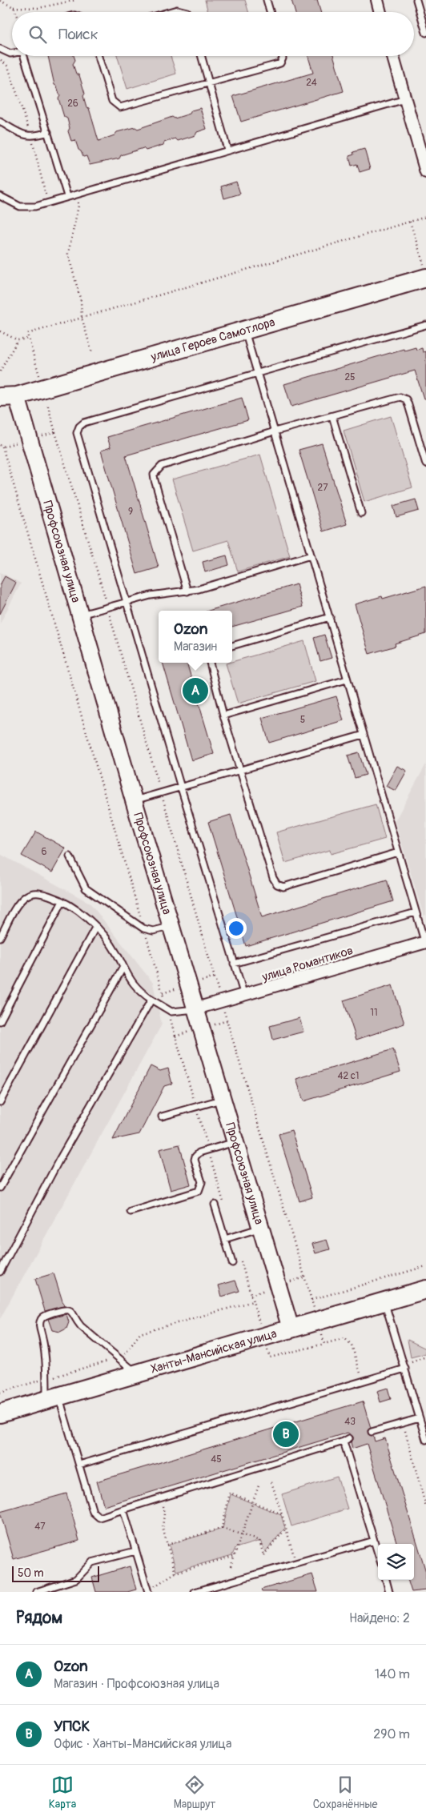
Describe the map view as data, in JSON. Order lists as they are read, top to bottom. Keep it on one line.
{"streets":{"main road":["улица Героев Самотлора","Профсоюзная улица","Ханты-Мансийская улица"],"street":["улица Романтиков"]},"crossings":[["улица Героев Самотлора","Профсоюзная улица"],["Профсоюзная улица","улица Романтиков"],["Профсоюзная улица","Ханты-Мансийская улица"]],"house_numbers":["24","26","25","27","9","5","6","11","42 с1","43","45","47"],"scale_bar":"50 m","page":{"search":"Поиск","popup":["Ozon","Магазин"],"pins":["A","B"],"scale":"50 m","heading":["Рядом","Найдено: 2"],"list":[{"mark":"A","name":"Ozon","note":"Магазин · Профсоюзная улица","value":"140 m"},{"mark":"B","name":"УПСК","note":"Офис · Ханты-Мансийская улица","value":"290 m"}],"nav":["Карта","Маршрут","Сохранённые"]}}
